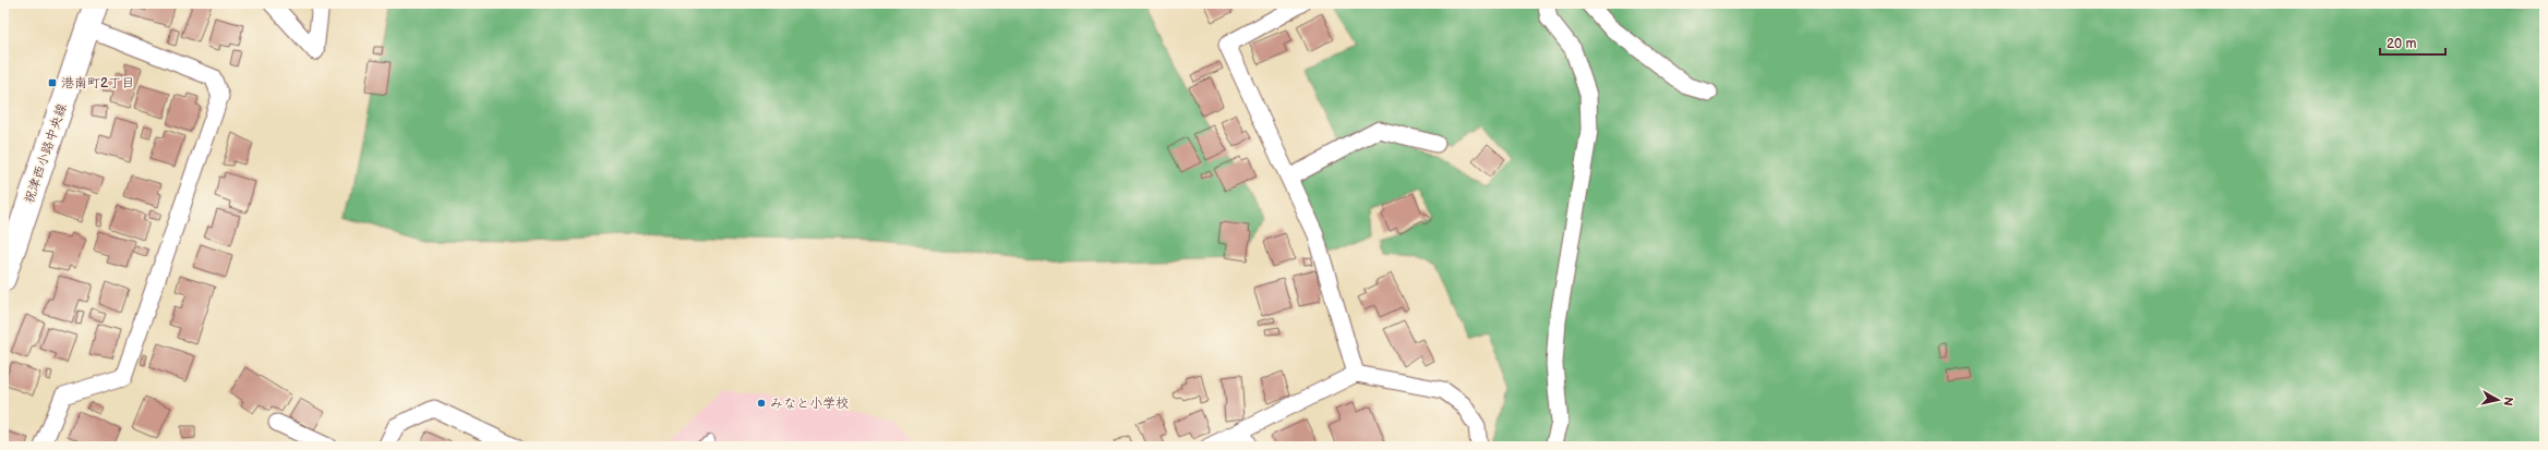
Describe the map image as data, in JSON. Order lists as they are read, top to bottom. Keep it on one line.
{"streets":{"main road":["祝津西小路中央線"]},"places":{"transit":["港南町2丁目"],"other":["みなと小学校"]},"scale_bar":"20 m","north":"right"}
